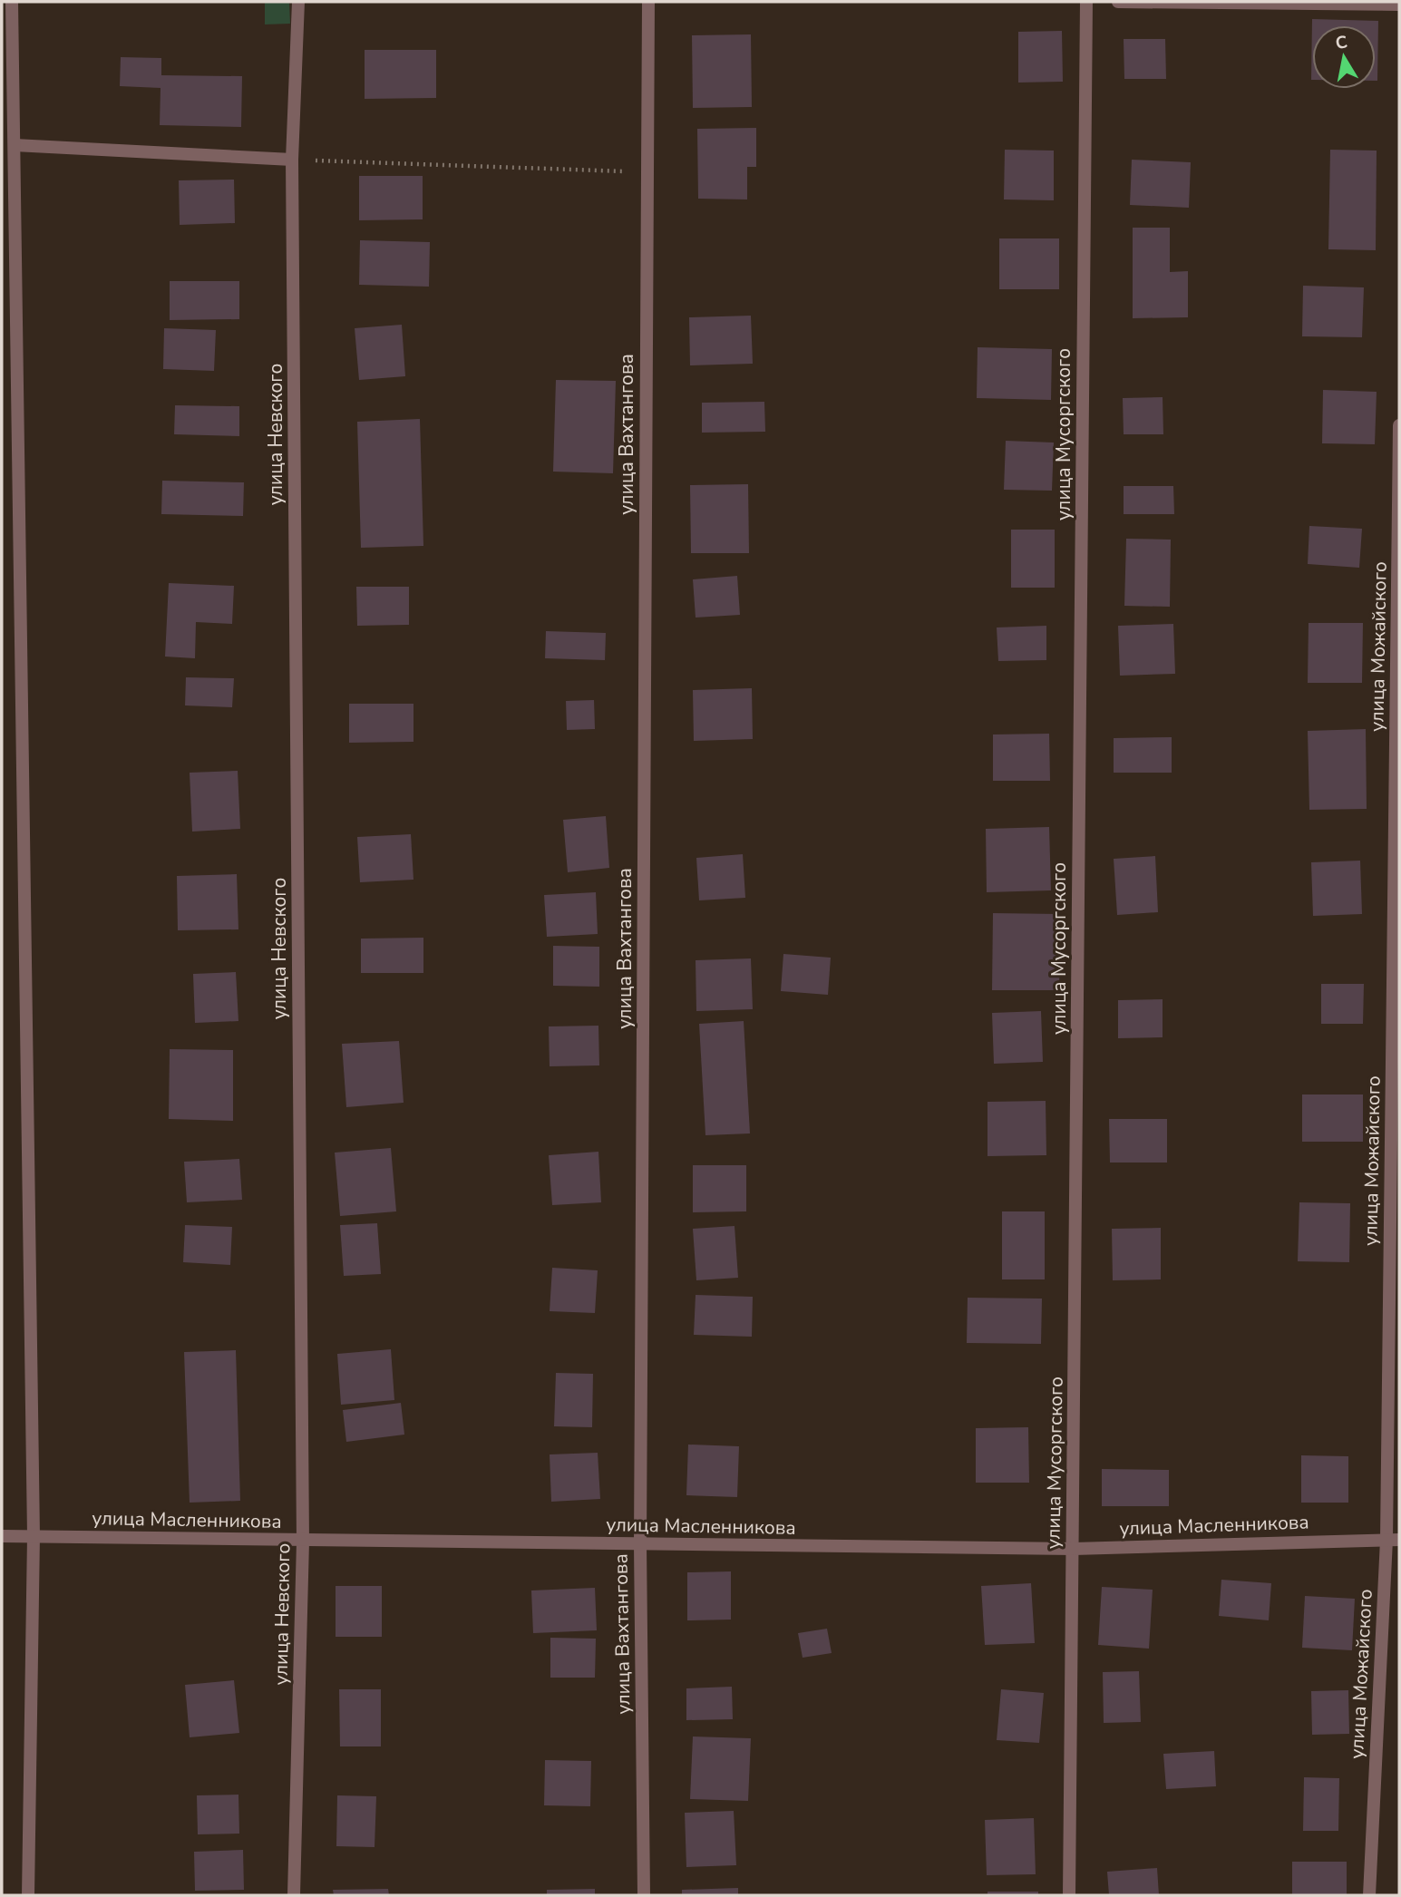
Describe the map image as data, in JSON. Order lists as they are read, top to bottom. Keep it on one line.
{"streets":{"street":["улица Невского","улица Вахтангова","улица Мусоргского","улица Можайского","улица Масленникова"]},"crossings":[["улица Невского","улица Масленникова"],["улица Вахтангова","улица Масленникова"],["улица Мусоргского","улица Масленникова"],["улица Можайского","улица Масленникова"]],"north":"top"}
